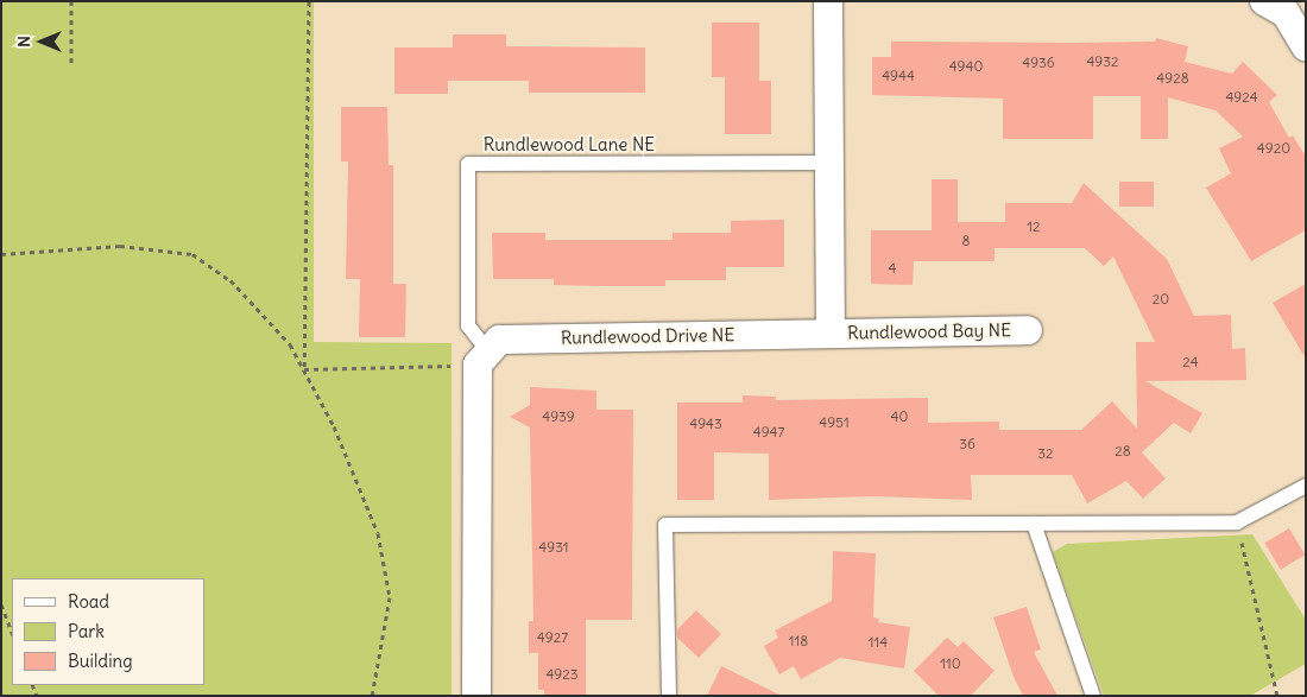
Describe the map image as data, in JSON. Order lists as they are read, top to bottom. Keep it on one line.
{"streets":{"street":["Rundlewood Bay NE","Rundlewood Drive NE"],"lane":["Rundlewood Lane NE"]},"crossings":[["Rundlewood Lane NE","Rundlewood Drive NE"],["Rundlewood Bay NE","Rundlewood Drive NE"]],"house_numbers":["4932","4936","4940","4944","4928","4924","4920","12","8","4","20","24","4939","40","4951","4943","4947","36","28","32","4931","4927","118","114","110","4923"],"legend":["Road","Park","Building"],"north":"left"}
